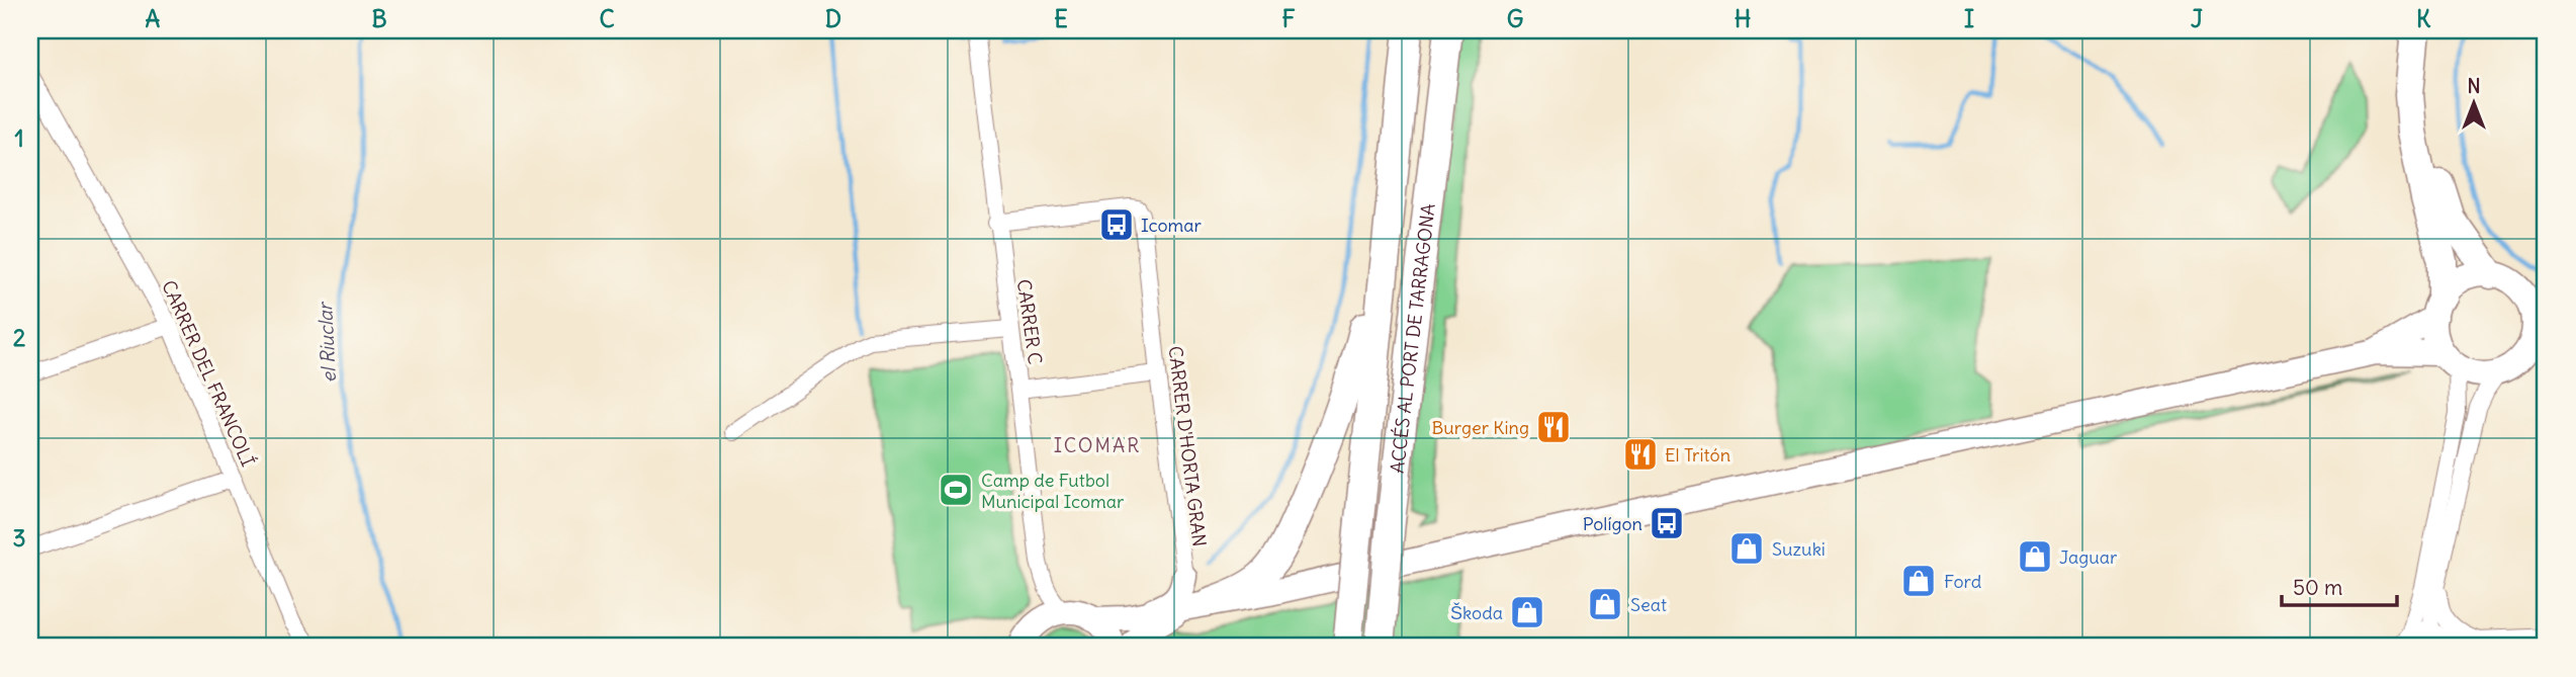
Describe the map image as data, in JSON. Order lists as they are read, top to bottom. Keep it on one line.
{"streets":{"highway":["ACCÉS AL PORT DE TARRAGONA"],"street":["CARRER C","CARRER DEL FRANCOLÍ","CARRER D'HORTA GRAN"]},"crossings":[["CARRER C","CARRER D'HORTA GRAN"]],"districts":["ICOMAR"],"water":["el Riuclar"],"places":{"bus stop":["Icomar","Polígon"],"restaurant":["Burger King","El Tritón"],"sports":["Camp de Futbol Municipal Icomar"],"shop":["Suzuki","Jaguar","Ford","Seat","Škoda"]},"scale_bar":"50 m","north":"top","grid":{"columns":["A","B","C","D","E","F","G","H","I","J","K"],"rows":["1","2","3"]}}
